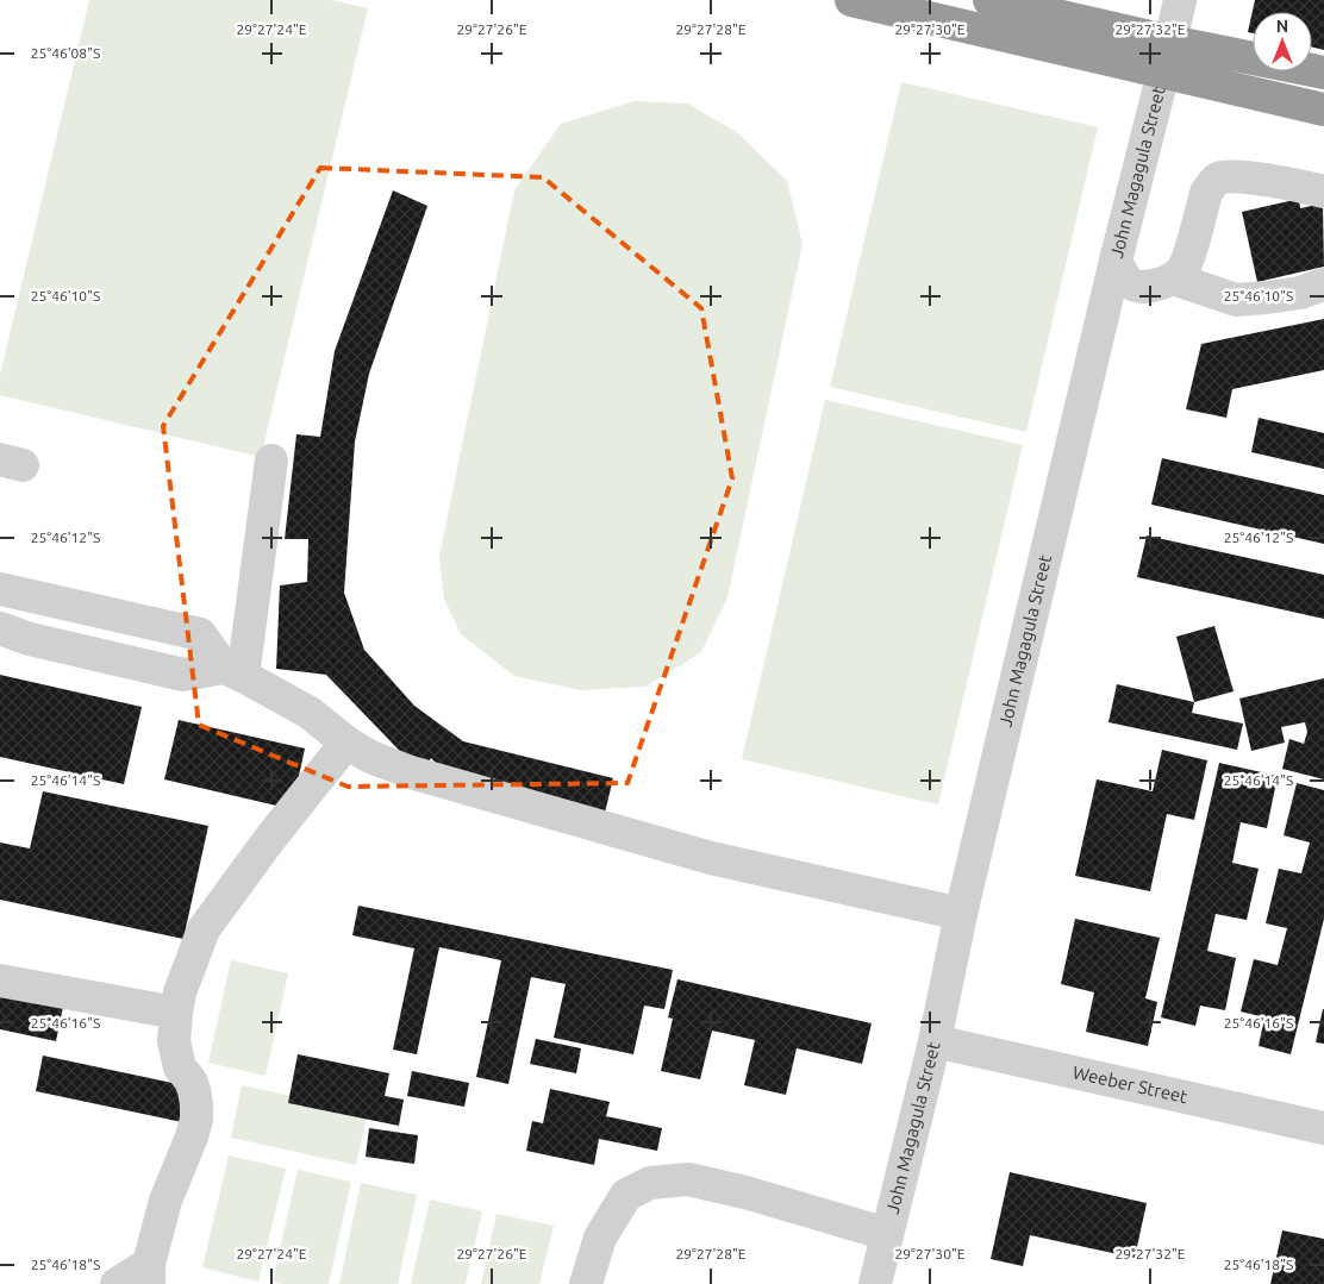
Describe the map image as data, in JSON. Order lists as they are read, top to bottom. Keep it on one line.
{"streets":{"street":["John Magagula Street","Weeber Street"]},"crossings":[["John Magagula Street","Weeber Street"]],"north":"top","coordinates":["29°27'24\"E","29°27'26\"E","29°27'28\"E","29°27'30\"E","29°27'32\"E","25°46'08\"S","25°46'10\"S","25°46'12\"S","25°46'14\"S","25°46'16\"S","25°46'18\"S"]}
